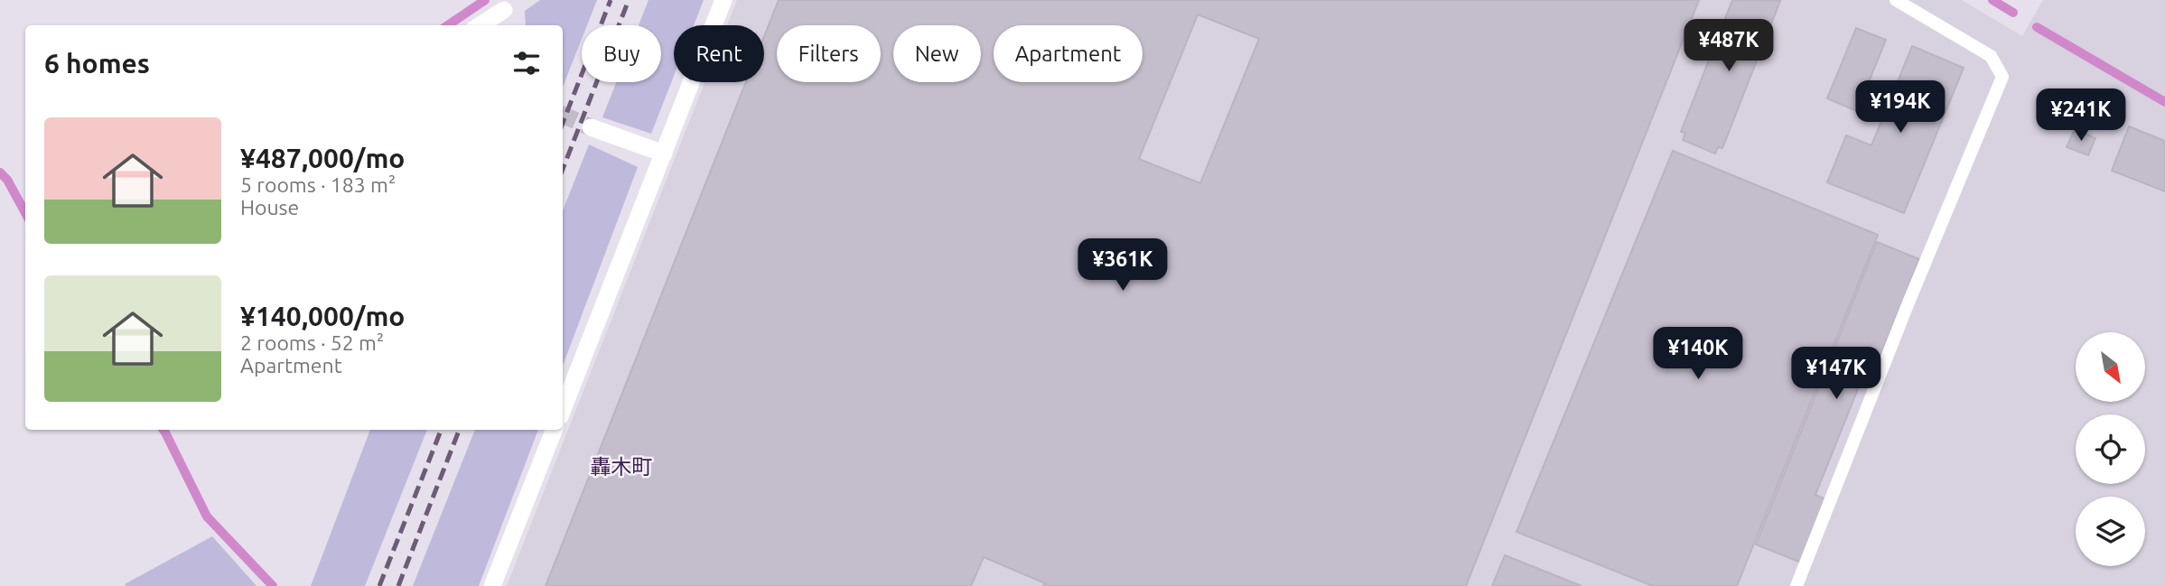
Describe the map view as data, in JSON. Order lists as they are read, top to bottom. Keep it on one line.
{"districts":["轟木町"],"north":"bottom right","page":{"price":["¥487K","¥194K","¥241K","¥361K","¥140K","¥147K"],"chip":["Buy","Rent","Filters","New","Apartment"],"heading":"6 homes","list":[{"name":"¥487,000/mo","note":"5 rooms · 183 m² · House"},{"name":"¥140,000/mo","note":"2 rooms · 52 m² · Apartment"}]}}
